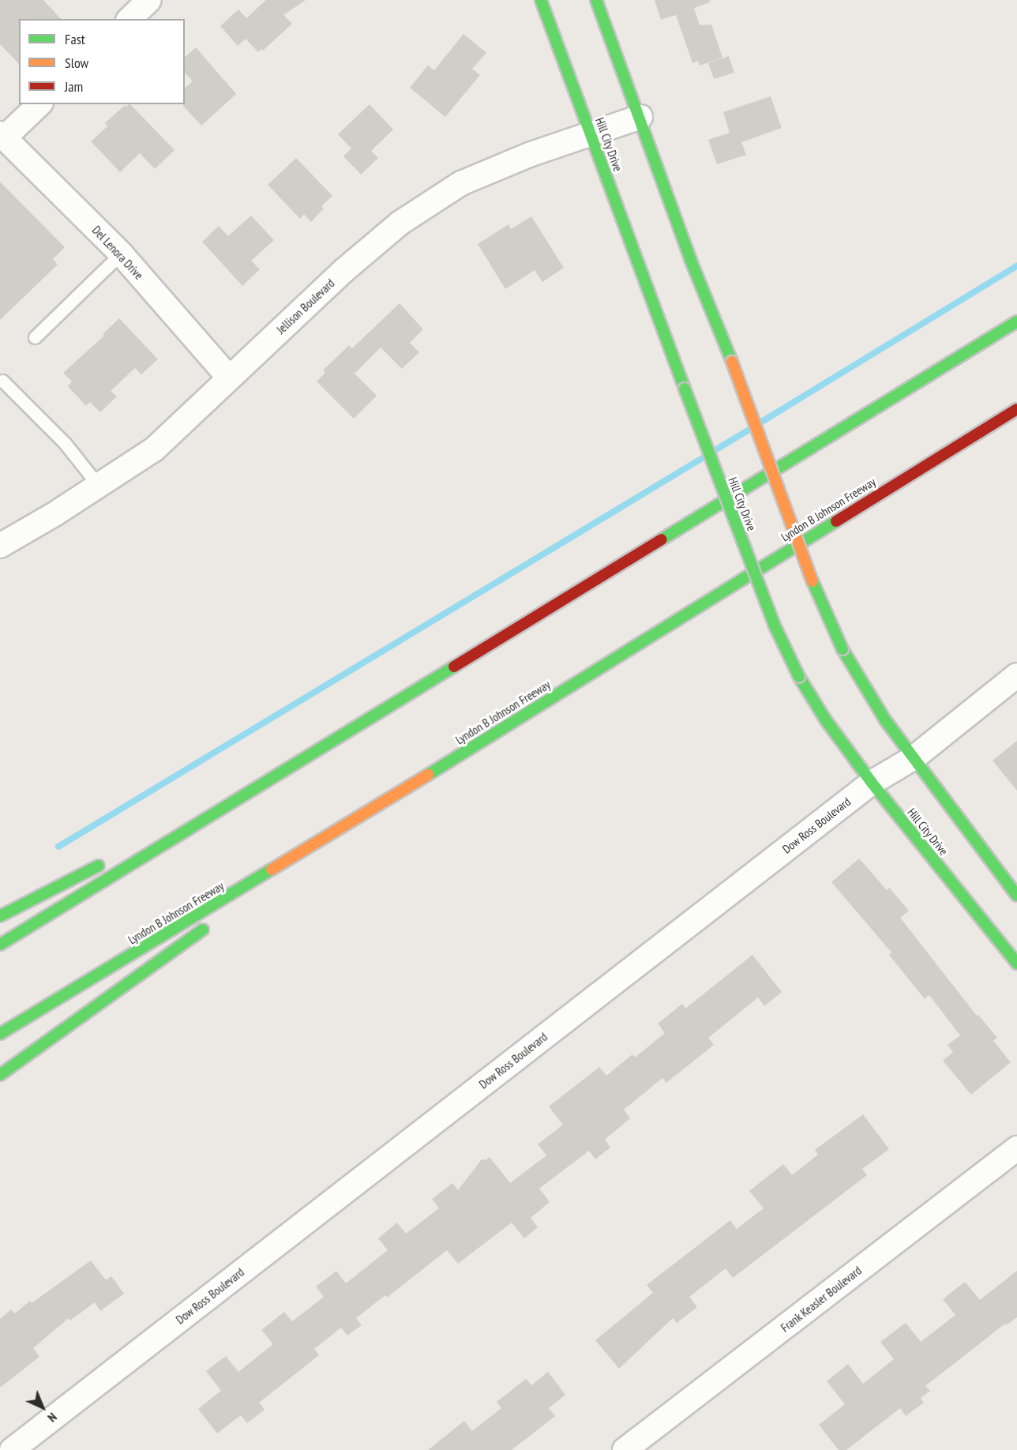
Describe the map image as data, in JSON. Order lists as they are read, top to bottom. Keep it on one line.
{"streets":{"main road":["Hill City Drive","Lyndon B Johnson Freeway"],"street":["Del Lenora Drive","Jellison Boulevard","Dow Ross Boulevard","Frank Keasler Boulevard"]},"crossings":[["Hill City Drive","Jellison Boulevard"],["Hill City Drive","Dow Ross Boulevard"],["Del Lenora Drive","Jellison Boulevard"]],"legend":["Fast","Slow","Jam"],"north":"bottom right"}
